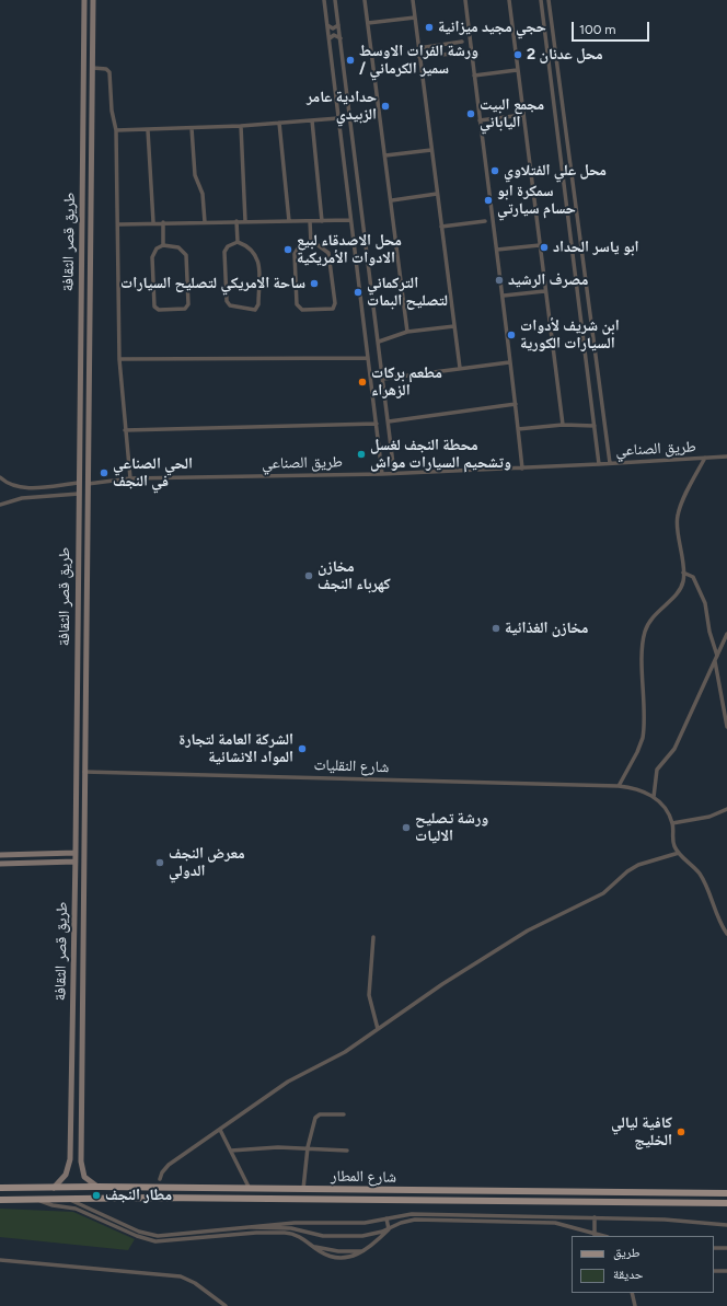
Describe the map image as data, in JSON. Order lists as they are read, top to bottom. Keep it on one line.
{"streets":{"main road":["شارع المطار"],"street":["طريق قصر الثقافة","طريق الصناعي","شارع النقليات"]},"crossings":[["طريق قصر الثقافة","طريق الصناعي"],["طريق قصر الثقافة","شارع النقليات"],["طريق قصر الثقافة","شارع المطار"]],"places":["حجي مجيد ميزانية","محل عدنان 2","ورشة الفرات الاوسط / سمير الكرماني","حدادية عامر الزبيدي","مجمع البيت الياباني","محل علي الفتلاوي","سمكرة ابو حسام سيارتي","ابو ياسر الحداد","محل الاصدقاء لبيع الادوات الأمريكية","مصرف الرشيد","ساحة الامريكي لتصليح السيارات","التركماني لتصليح البمات","ابن شريف لأدوات السيارات الكورية","مطعم بركات الزهراء","محطة النجف لغسل وتشحيم السيارات مواش","الحي الصناعي في النجف","مخازن كهرباء النجف","مخازن الغذائية","الشركة العامة لتجارة المواد الانشائية","ورشة تصليح الاليات","معرض النجف الدولي","كافية ليالي الخليج","مطار النجف"],"legend":["طريق","حديقة"],"scale_bar":"100 m"}
